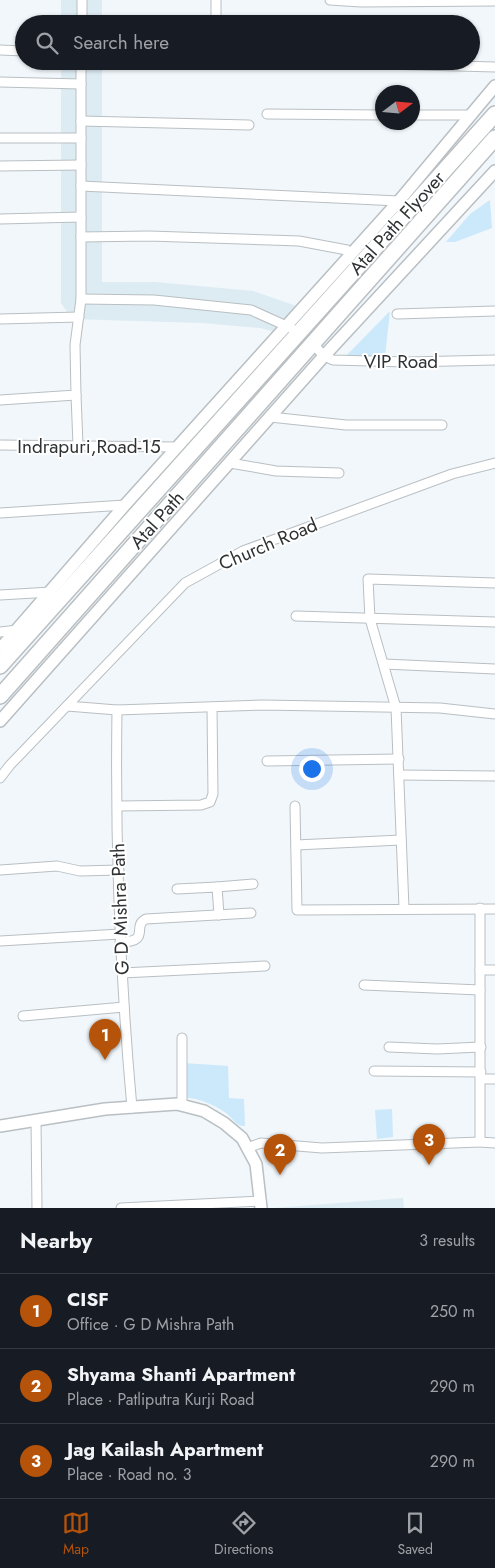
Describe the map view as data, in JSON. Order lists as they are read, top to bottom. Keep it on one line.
{"streets":{"main road":["Atal Path Flyover","Atal Path"],"street":["VIP Road","Indrapuri,Road-15","Church Road","G D Mishra Path"]},"crossings":[["Atal Path Flyover","Atal Path"]],"north":"right","page":{"search":"Search here","pins":["1","3","2"],"heading":["Nearby","3 results"],"list":[{"mark":"1","name":"CISF","note":"Office · G D Mishra Path","value":"250 m"},{"mark":"2","name":"Shyama Shanti Apartment","note":"Place · Patliputra Kurji Road","value":"290 m"},{"mark":"3","name":"Jag Kailash Apartment","note":"Place · Road no. 3","value":"290 m"}],"nav":["Map","Directions","Saved"]}}
